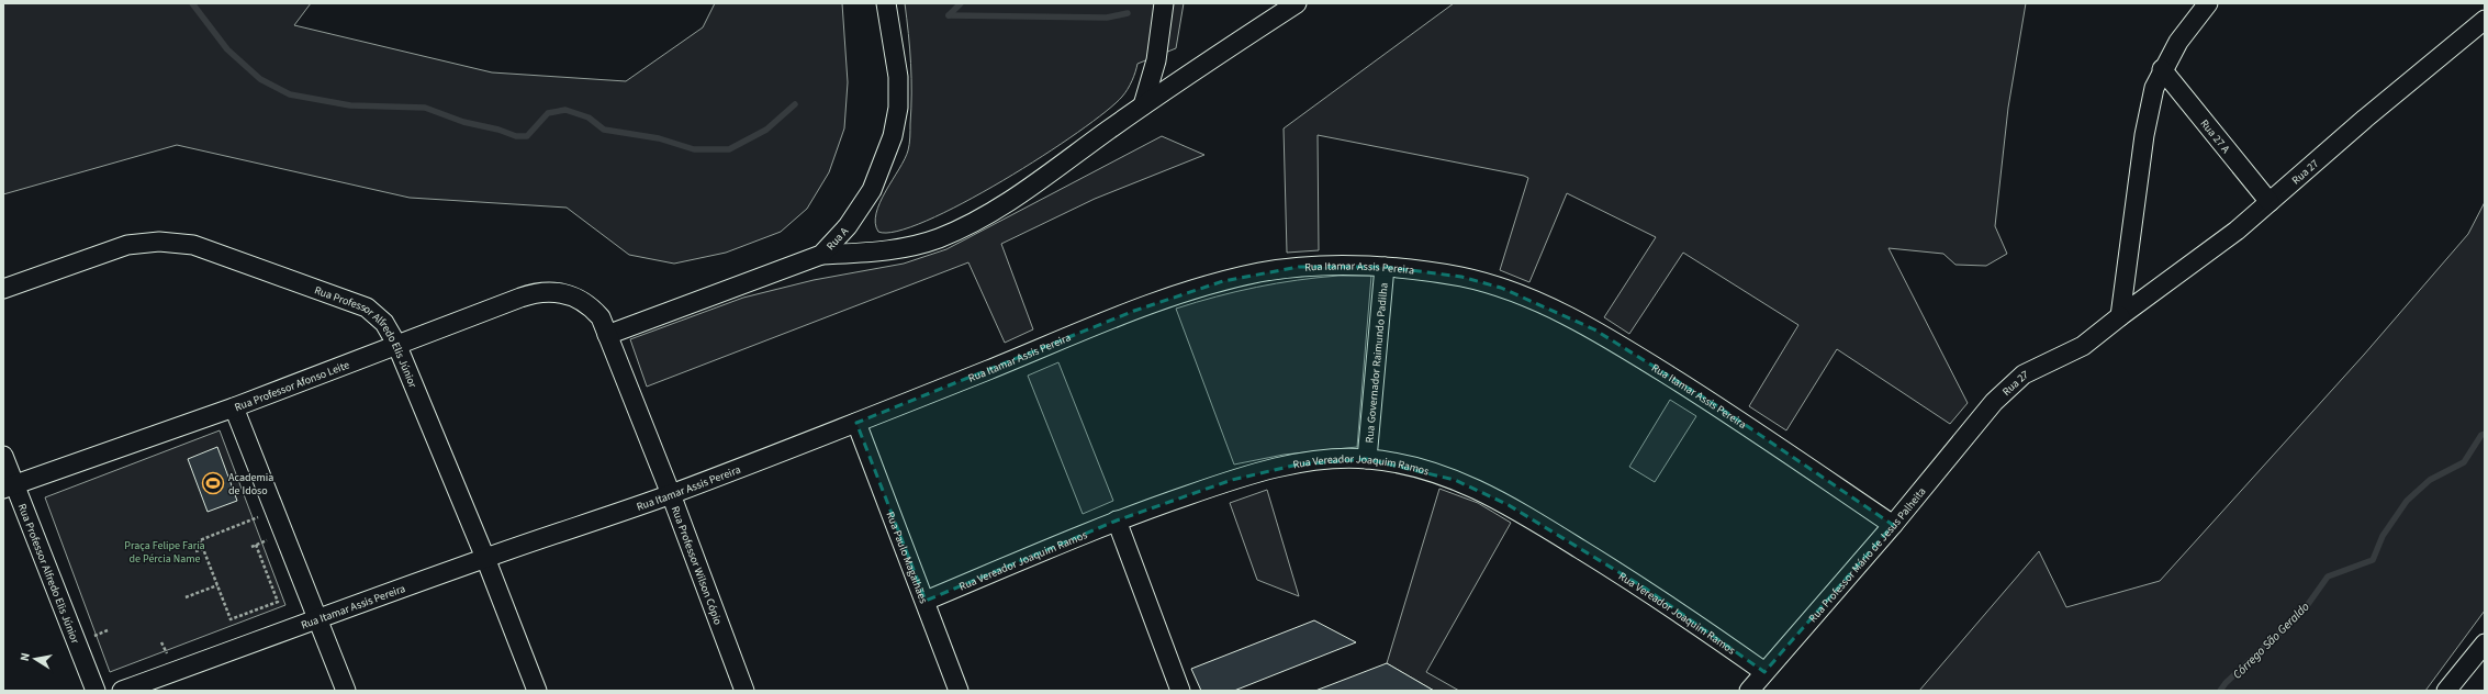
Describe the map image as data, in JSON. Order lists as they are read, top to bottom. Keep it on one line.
{"streets":{"street":["Rua 27 A","Rua 27","Rua A","Rua Itamar Assis Pereira","Rua Professor Alfredo Elis Júnior","Rua Governador Raimundo Padilha","Rua Professor Afonso Leite","Rua Vereador Joaquim Ramos","Rua Professor Mário de Jesus Palheita","Rua Paulo Magalhães","Rua Professor Wilson Cópio"]},"crossings":[["Rua 27 A","Rua 27"],["Rua 27","Rua Professor Mário de Jesus Palheita"],["Rua A","Rua Professor Wilson Cópio"],["Rua Itamar Assis Pereira","Rua Professor Alfredo Elis Júnior"],["Rua Itamar Assis Pereira","Rua Governador Raimundo Padilha"],["Rua Itamar Assis Pereira","Rua Professor Mário de Jesus Palheita"],["Rua Itamar Assis Pereira","Rua Paulo Magalhães"],["Rua Itamar Assis Pereira","Rua Professor Wilson Cópio"],["Rua Professor Alfredo Elis Júnior","Rua Professor Afonso Leite"],["Rua Governador Raimundo Padilha","Rua Vereador Joaquim Ramos"],["Rua Professor Afonso Leite","Rua Professor Wilson Cópio"],["Rua Vereador Joaquim Ramos","Rua Professor Mário de Jesus Palheita"],["Rua Vereador Joaquim Ramos","Rua Paulo Magalhães"]],"water":["Córrego São Geraldo"],"parks":["Praça Felipe Faria de Pércia Name"],"places":{"sports":["Academia de Idoso"]},"north":"left"}
